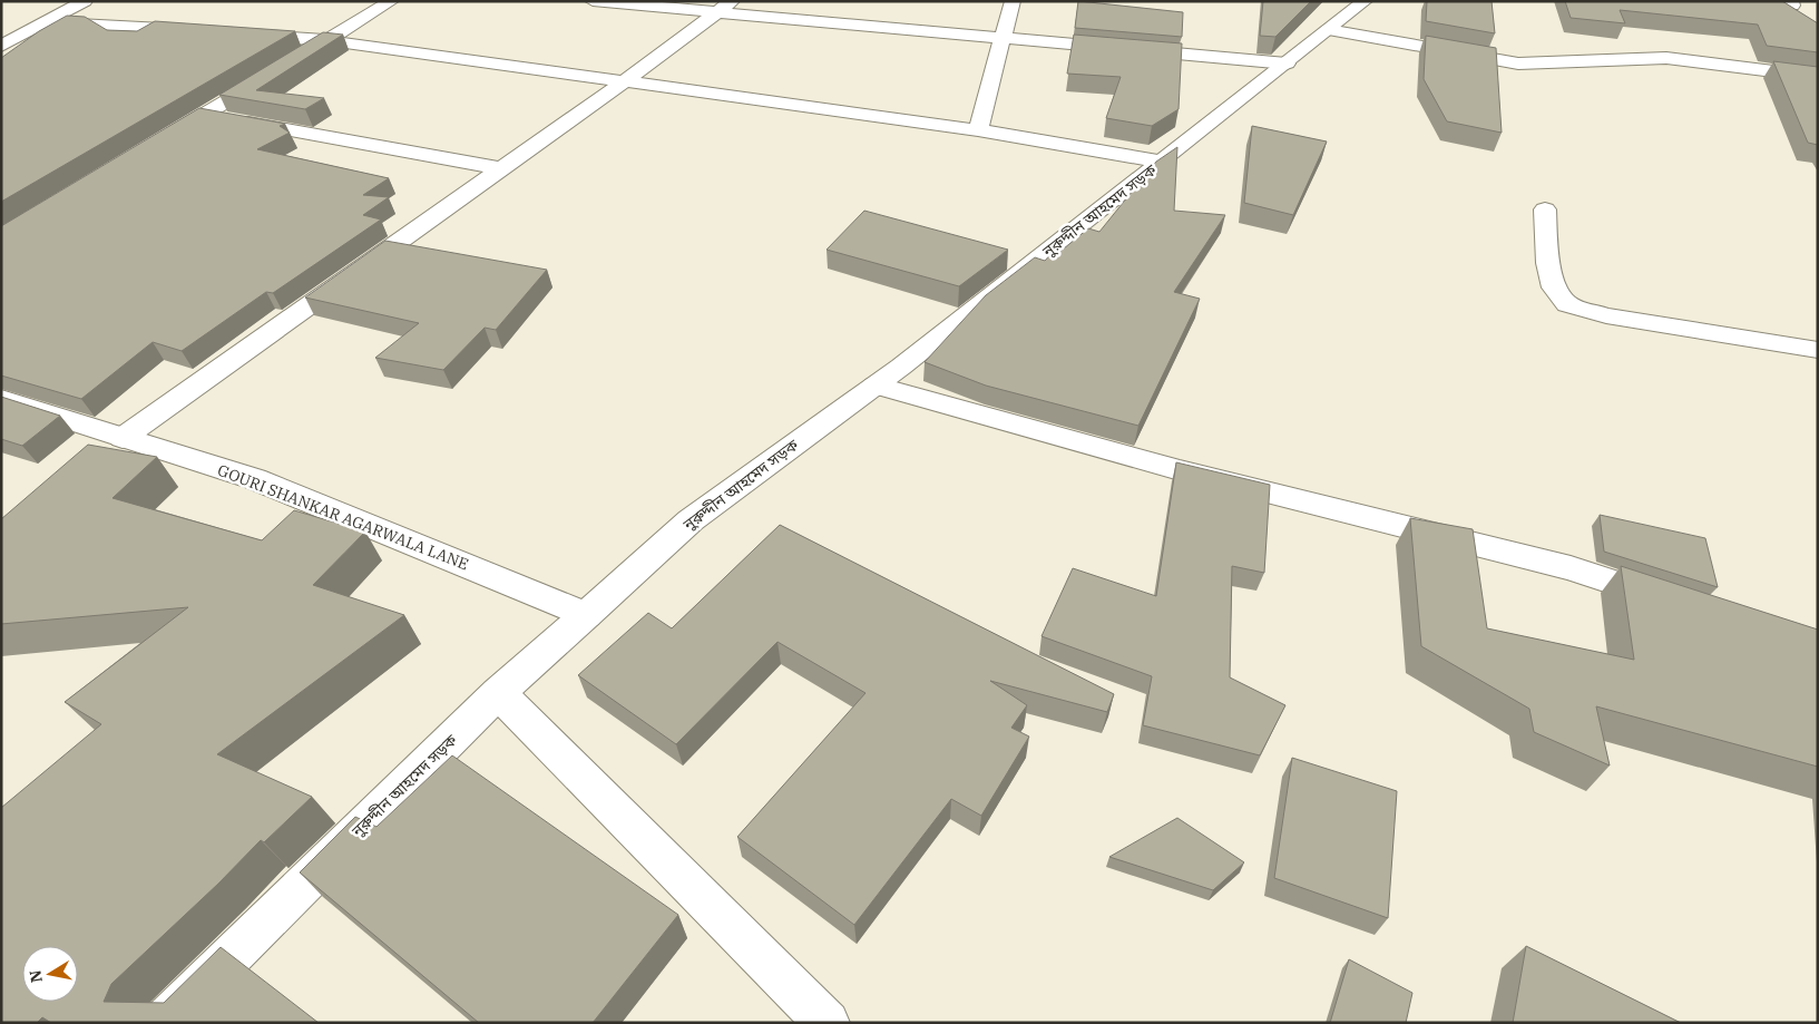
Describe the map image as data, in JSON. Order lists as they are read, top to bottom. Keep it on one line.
{"streets":{"street":["নুরুদ্দীন আহমেদ সড়ক","GOURI SHANKAR AGARWALA LANE"]},"crossings":[["নুরুদ্দীন আহমেদ সড়ক","GOURI SHANKAR AGARWALA LANE"]],"north":"left"}
